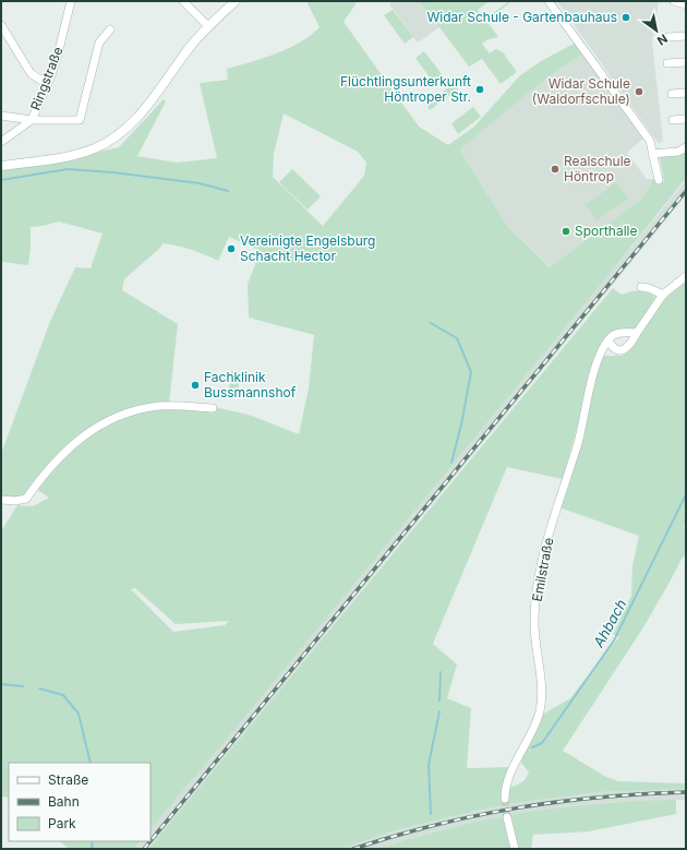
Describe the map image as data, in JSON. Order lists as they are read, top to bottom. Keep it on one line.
{"streets":{"street":["Ringstraße","Emilstraße"]},"water":["Ahbach"],"places":["Widar Schule - Gartenbauhaus","Flüchtlingsunterkunft Höntroper Str.","Widar Schule (Waldorfschule)","Realschule Höntrop","Sporthalle","Vereinigte Engelsburg Schacht Hector","Fachklinik Bussmannshof"],"legend":["Straße","Bahn","Park"],"north":"bottom right"}
